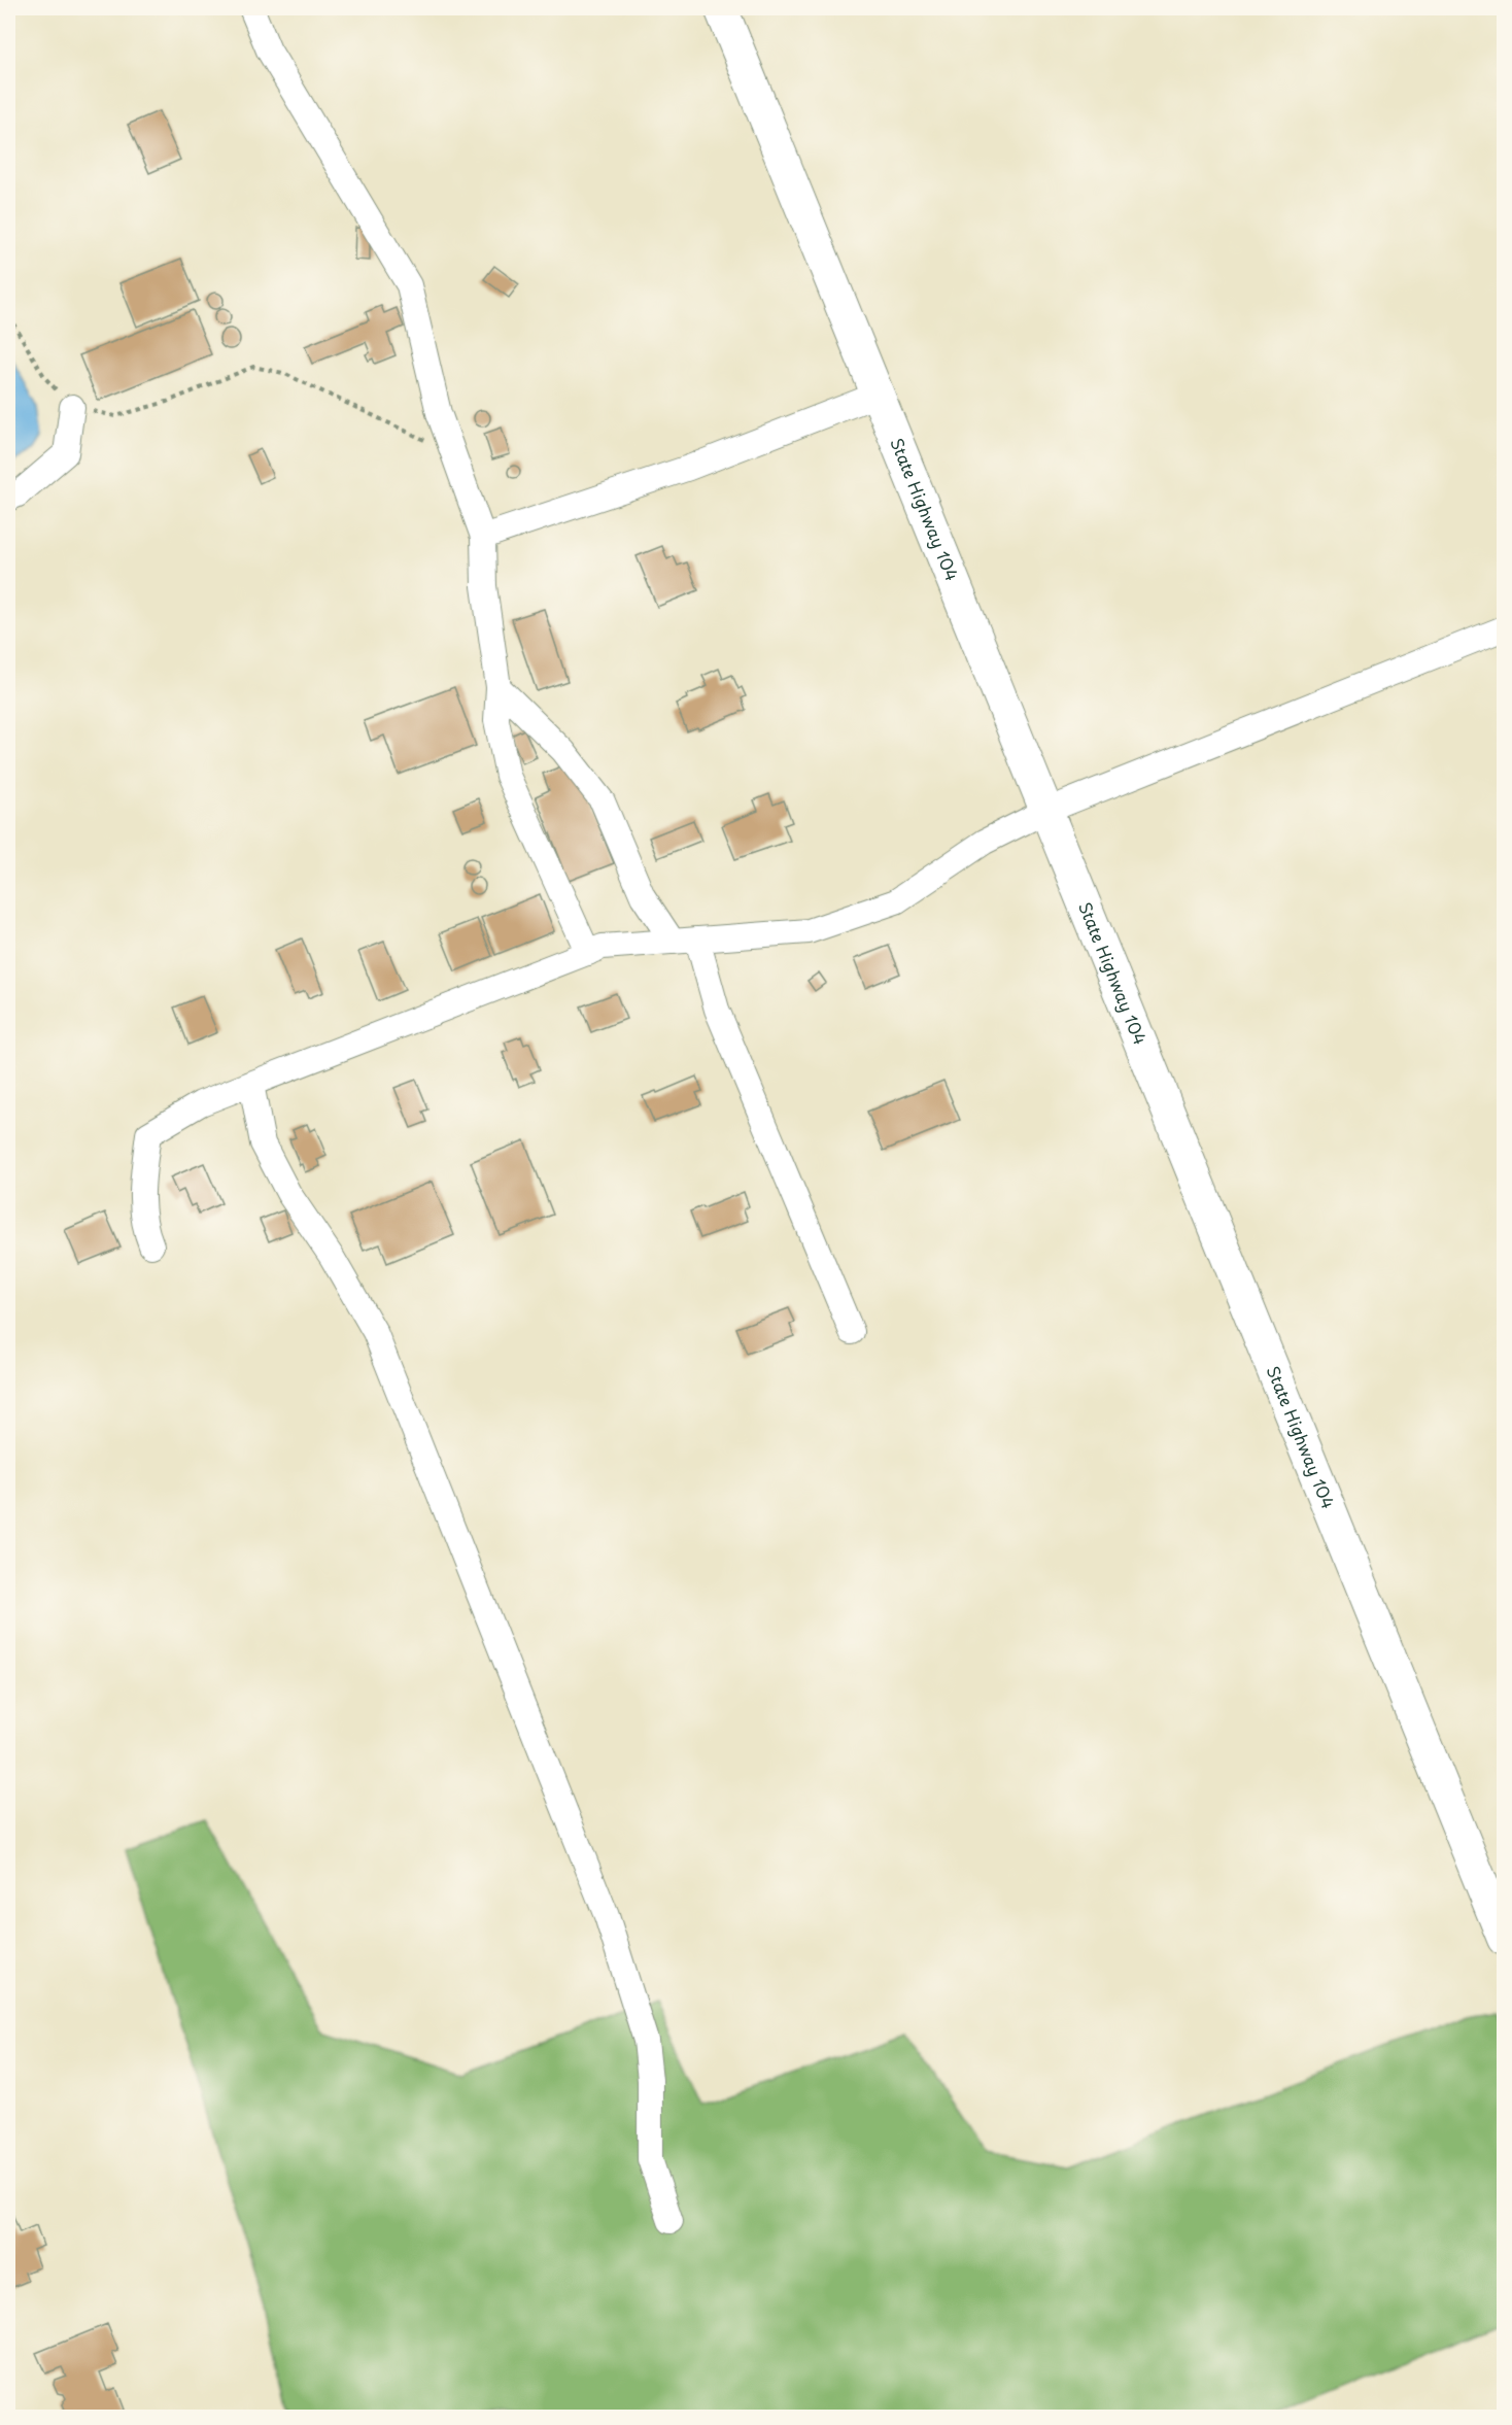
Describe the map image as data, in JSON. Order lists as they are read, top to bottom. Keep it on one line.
{"streets":{"main road":["State Highway 104"]}}
